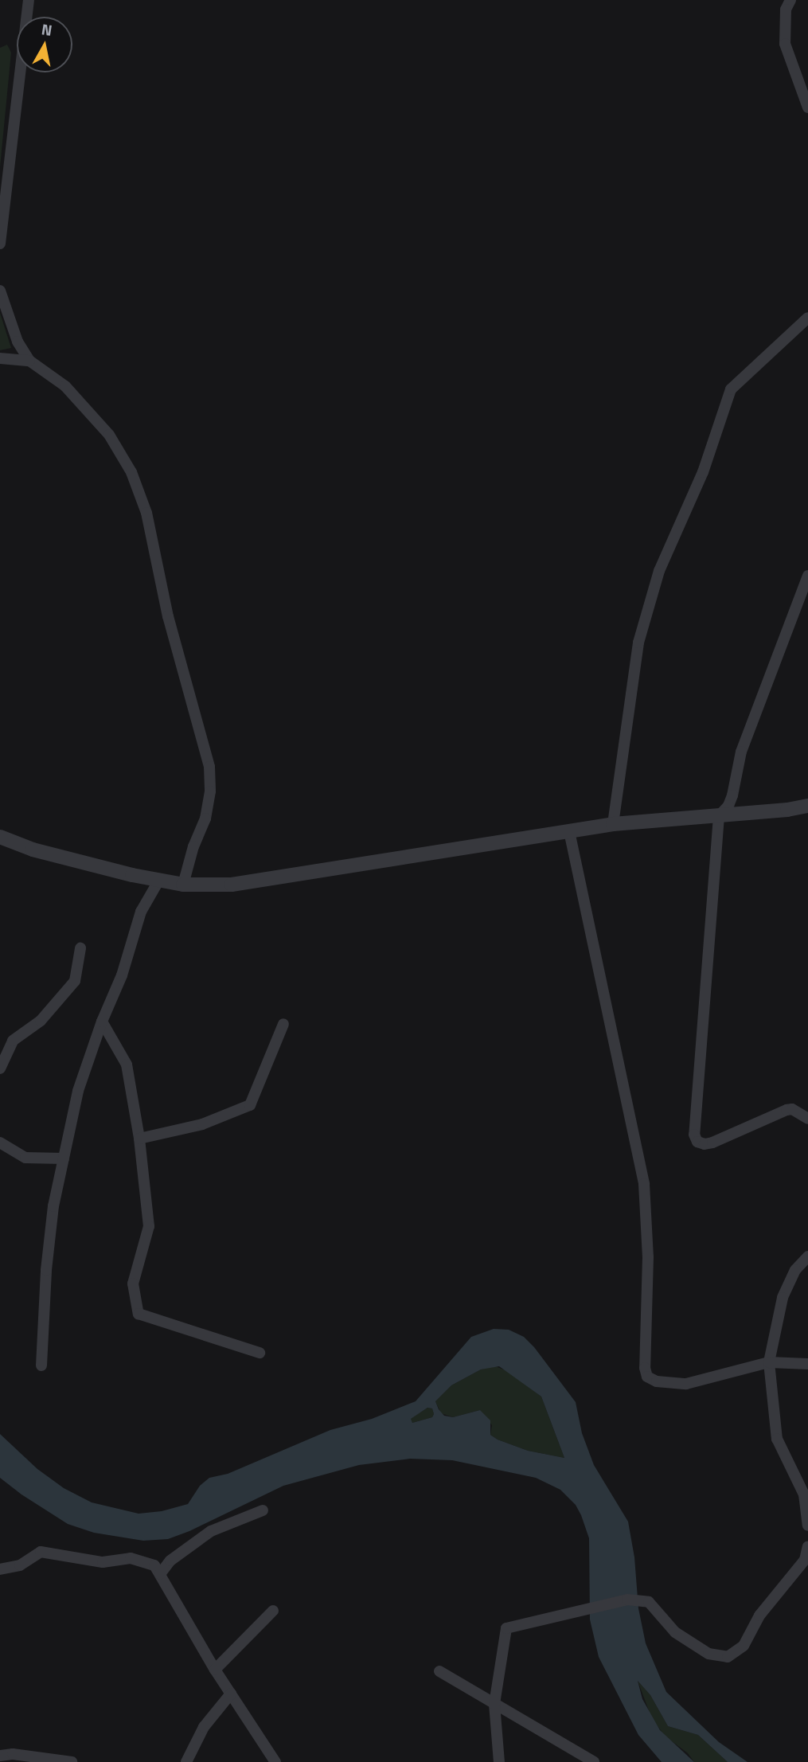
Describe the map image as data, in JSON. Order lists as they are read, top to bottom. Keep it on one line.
{"north":"top"}
